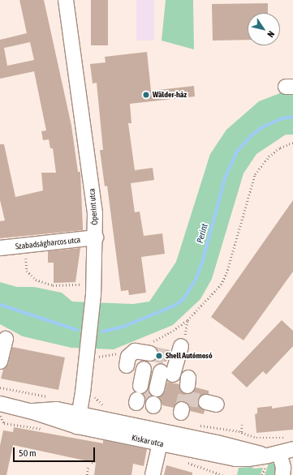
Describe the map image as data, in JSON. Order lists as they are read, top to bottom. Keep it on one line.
{"streets":{"street":["Óperint utca","Szabadságharcos utca","Kiskar utca"]},"crossings":[["Óperint utca","Szabadságharcos utca"],["Óperint utca","Kiskar utca"]],"water":["Perint"],"places":["Wälder-ház","Shell Autómosó"],"scale_bar":"50 m","north":"bottom right"}
